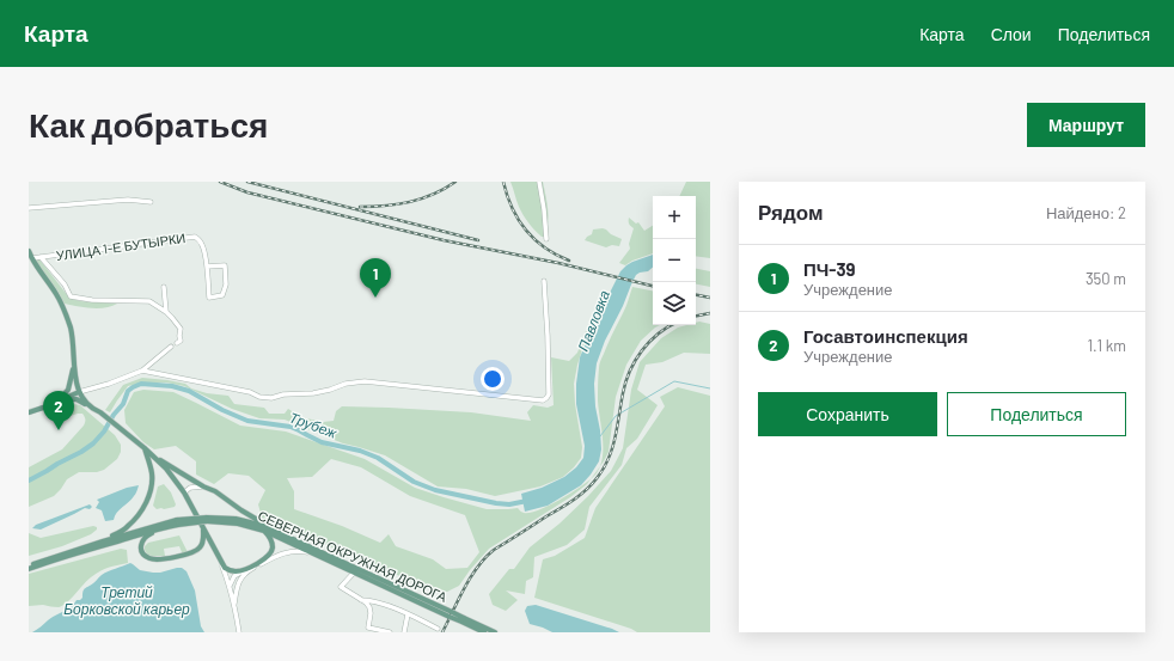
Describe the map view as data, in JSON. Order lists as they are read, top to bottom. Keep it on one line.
{"streets":{"main road":["СЕВЕРНАЯ ОКРУЖНАЯ ДОРОГА"],"street":["УЛИЦА 1-Е БУТЫРКИ"]},"water":["Павловка","Трубеж","Третий Борковской карьер"],"page":{"header":"Карта","nav":["Карта","Слои","Поделиться"],"buttons":["Маршрут",["Сохранить","Поделиться"]],"title":"Как добраться","heading":["Рядом","Найдено: 2"],"map_buttons":["+","−"],"list":[{"mark":"1","name":"ПЧ-39","note":"Учреждение","value":"350 m"},{"mark":"2","name":"Госавтоинспекция","note":"Учреждение","value":"1.1 km"}],"pins":["1","2"]}}
